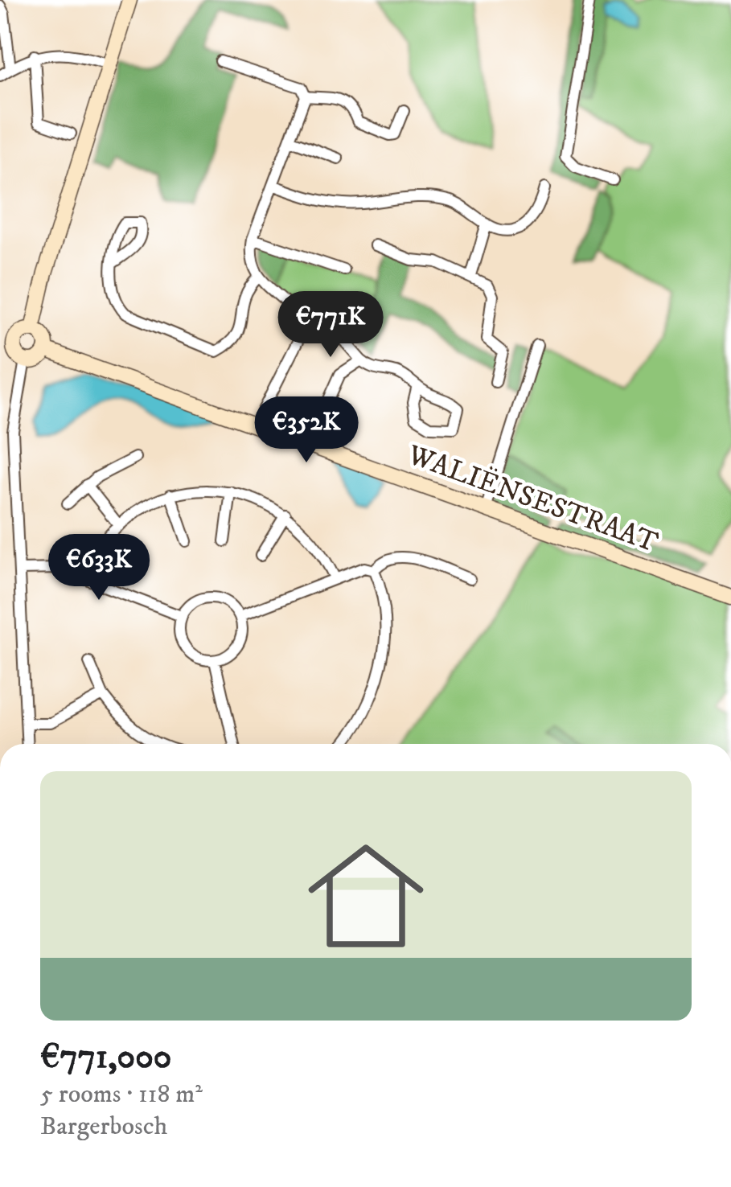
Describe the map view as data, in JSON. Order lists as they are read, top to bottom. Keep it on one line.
{"streets":{"street":["WALIËNSESTRAAT"]},"page":{"price":["€771K","€352K","€633K"],"list":[{"name":"€771,000","note":"5 rooms · 118 m² · Bargerbosch"}]}}
